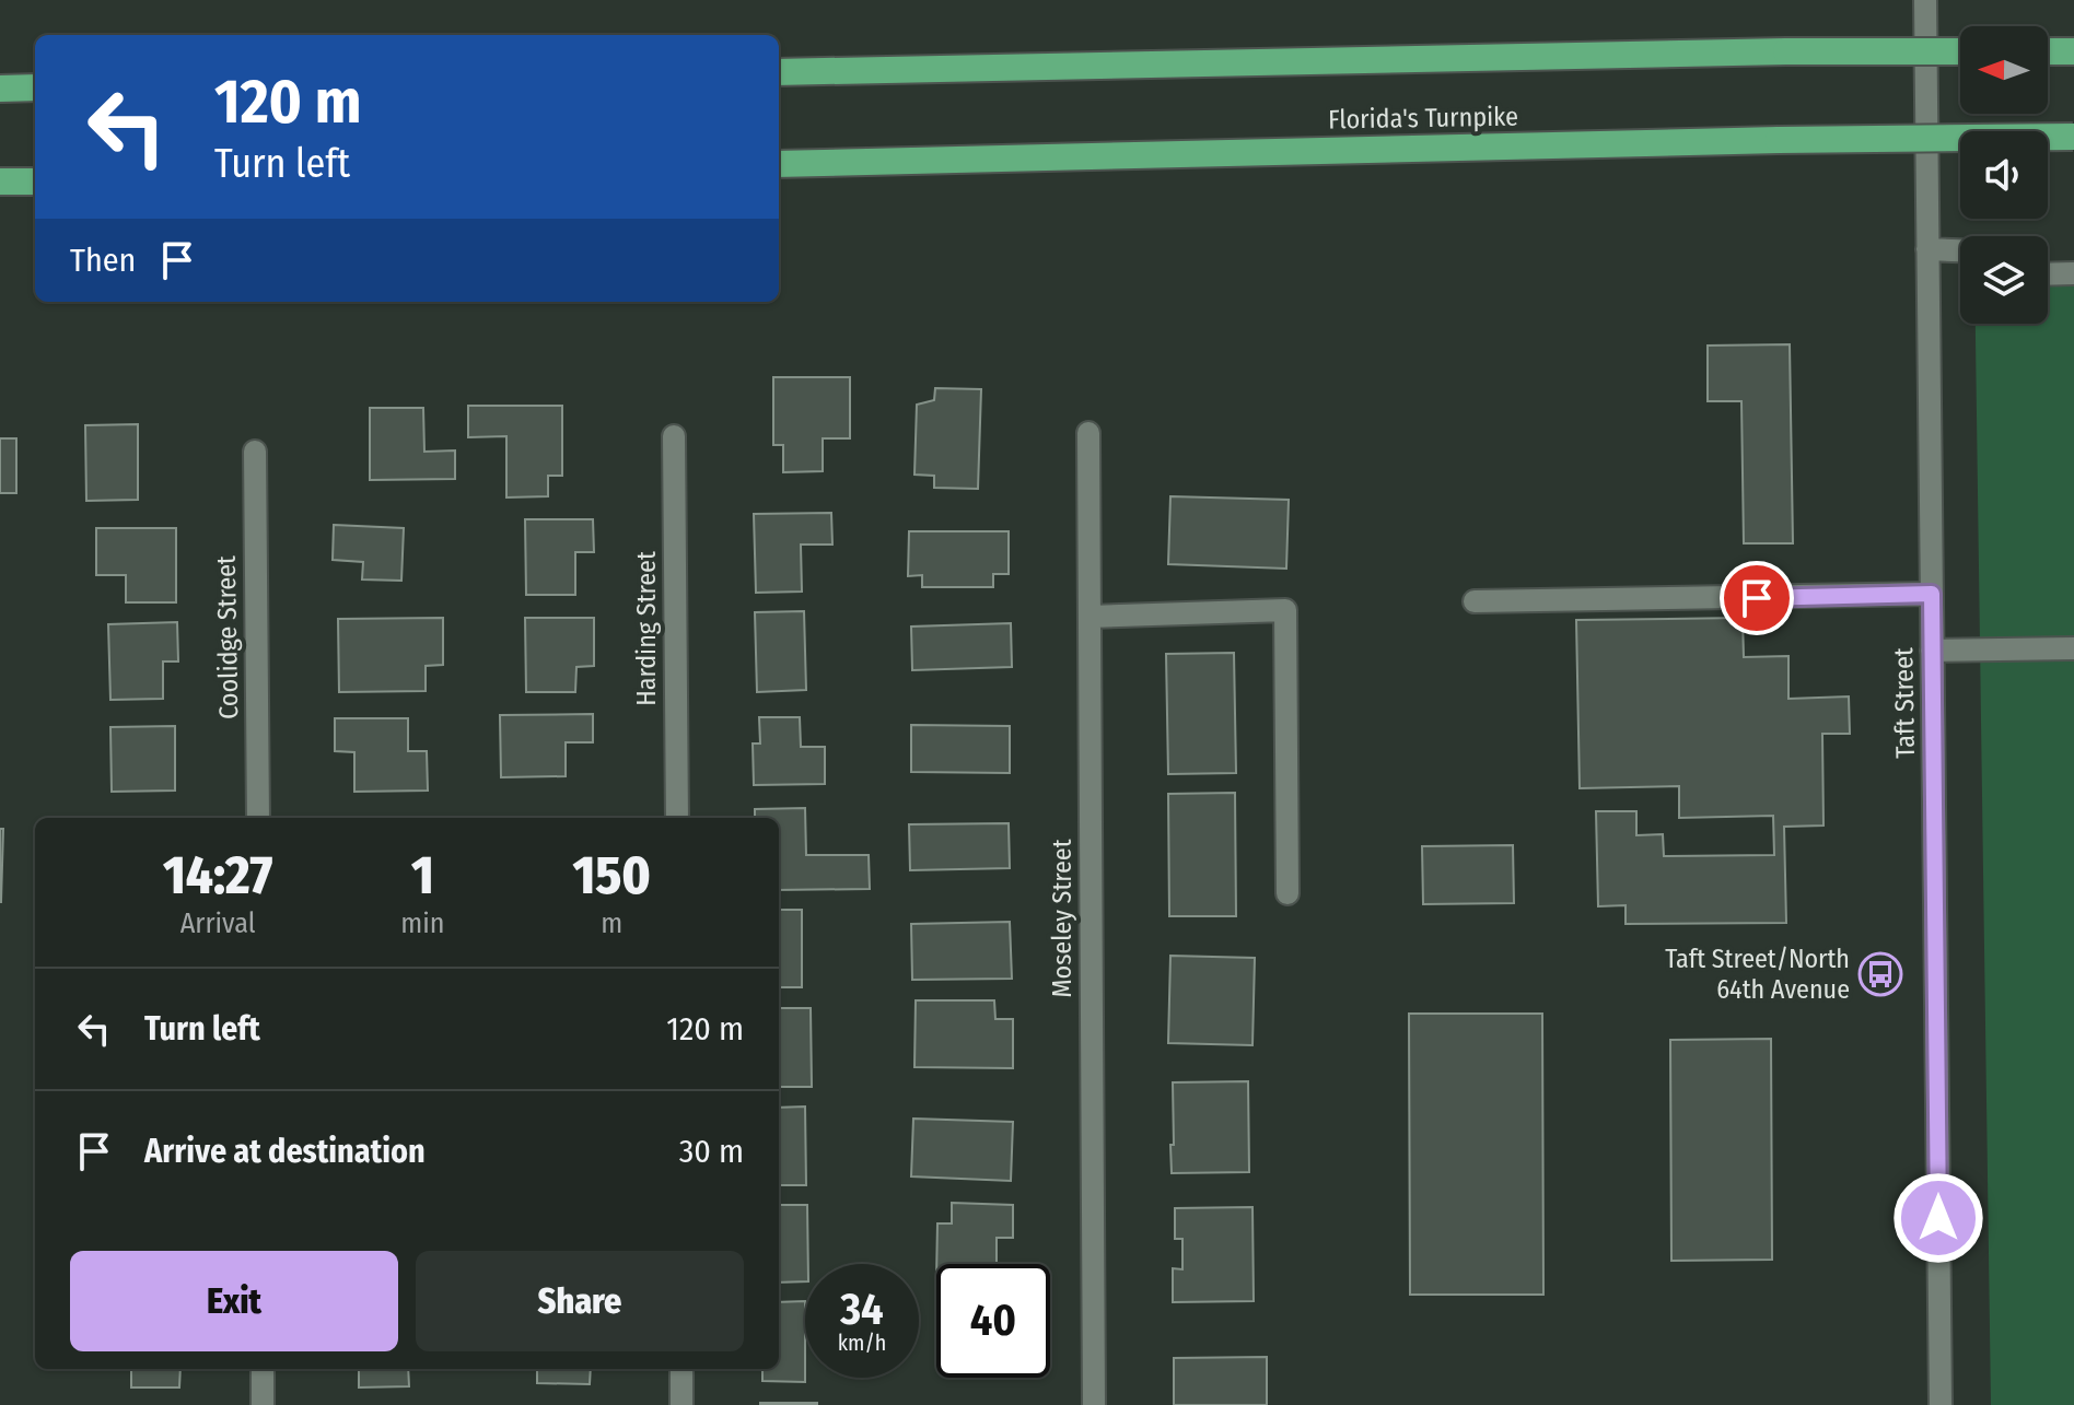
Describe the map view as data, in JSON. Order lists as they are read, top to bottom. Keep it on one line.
{"streets":{"highway":["Florida's Turnpike"],"street":["Harding Street","Coolidge Street","Taft Street","Moseley Street"]},"places":{"bus stop":["Taft Street/North 64th Avenue"]},"north":"left","page":{"turn":["120 m","Turn left"],"then":"Then","eta":["14:27","Arrival","1","min","150","m"],"list":[{"name":"Turn left","value":"120 m"},{"name":"Arrive at destination","value":"30 m"}],"buttons":["Exit","Share"],"speed":"34 km/h","limit":"40"}}
